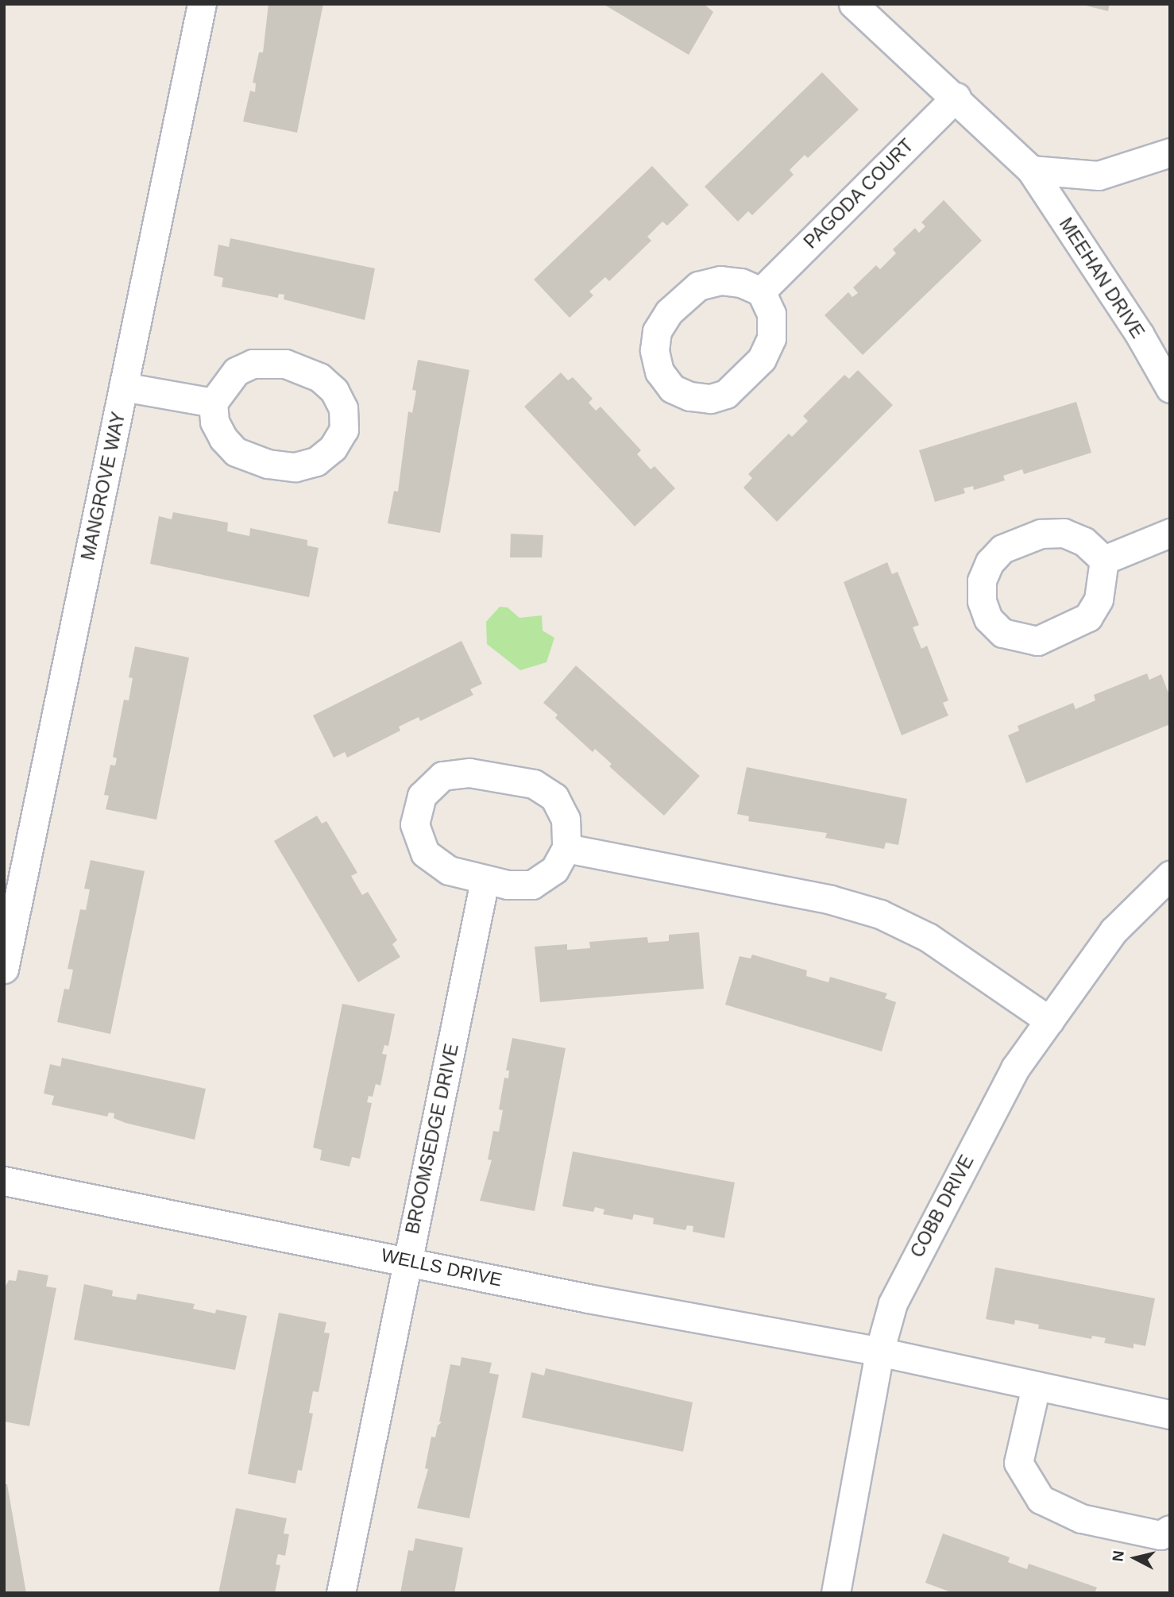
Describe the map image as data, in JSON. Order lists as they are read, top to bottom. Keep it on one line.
{"streets":{"street":["PAGODA COURT","MEEHAN DRIVE","MANGROVE WAY","BROOMSEDGE DRIVE","COBB DRIVE","WELLS DRIVE"]},"crossings":[["PAGODA COURT","MEEHAN DRIVE"],["BROOMSEDGE DRIVE","WELLS DRIVE"],["COBB DRIVE","WELLS DRIVE"]],"north":"left"}
